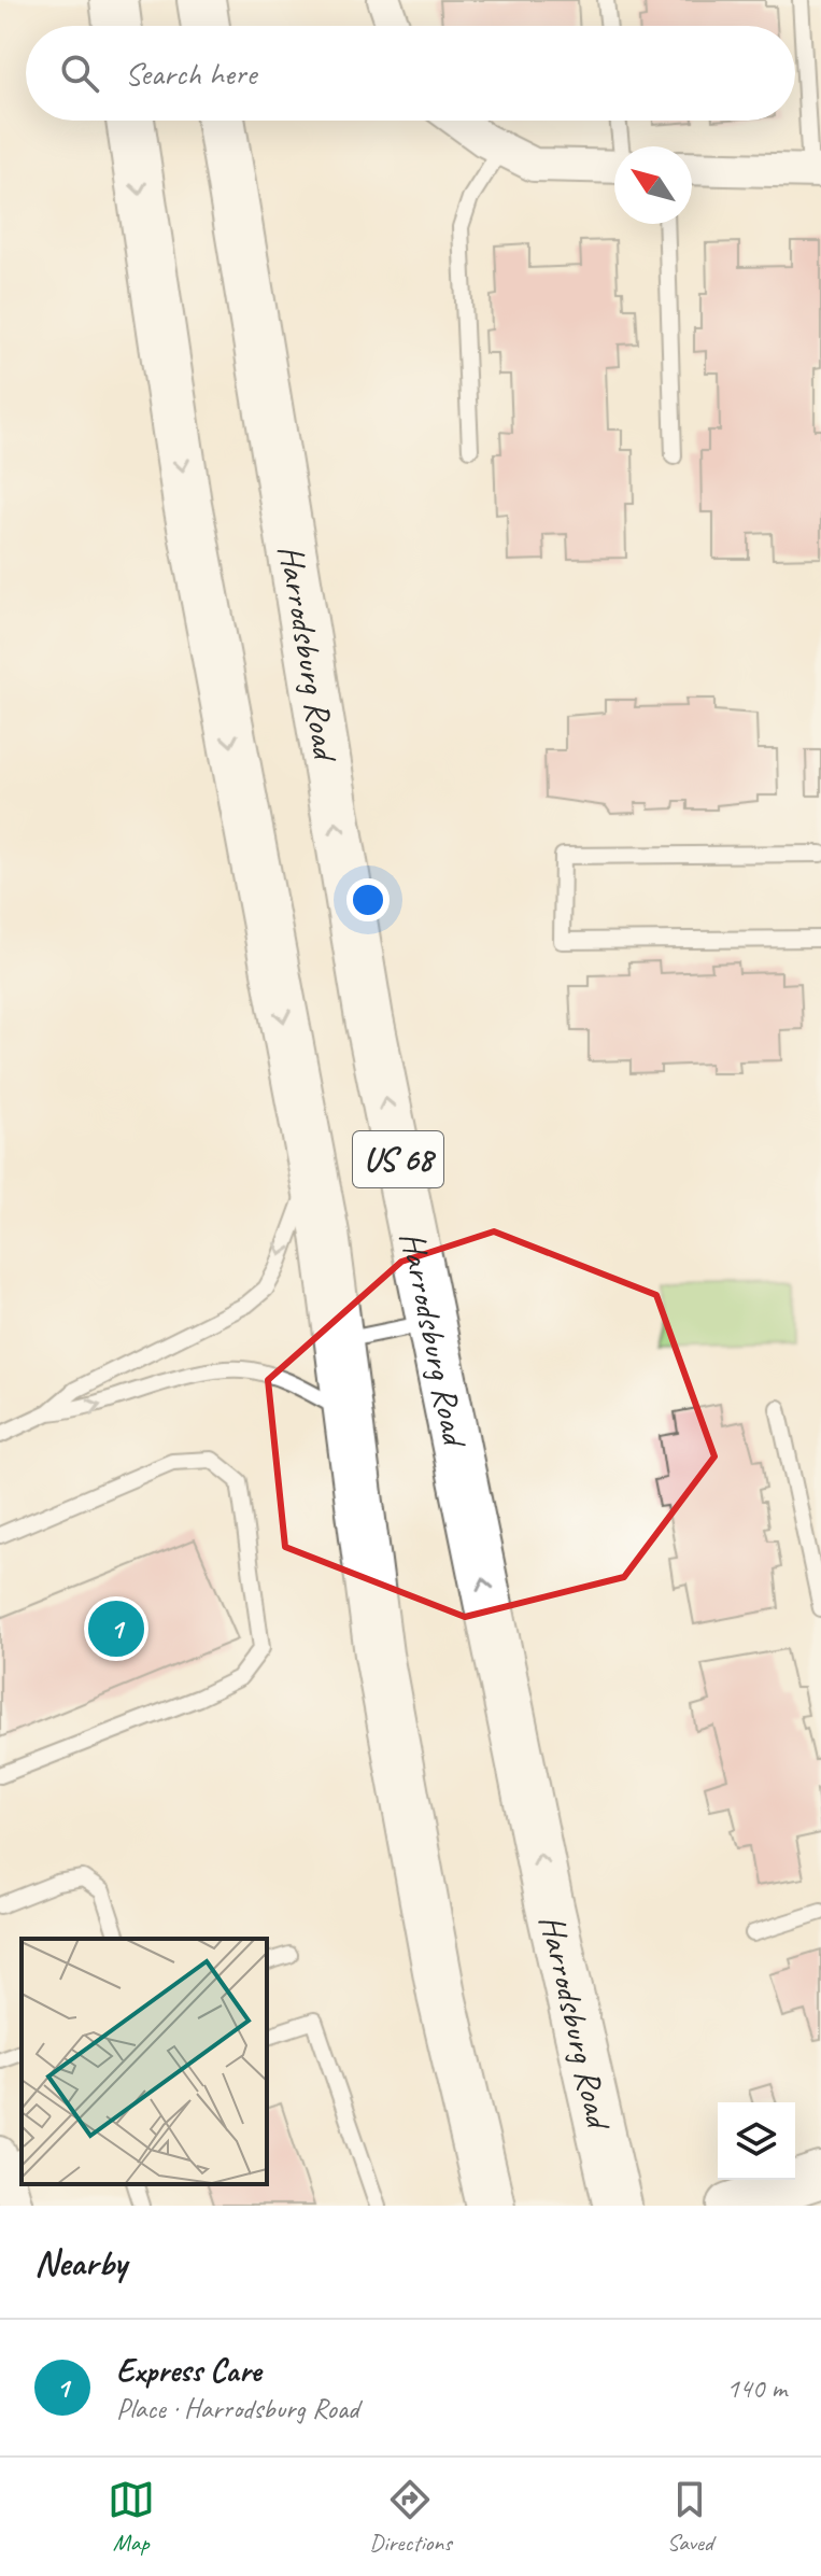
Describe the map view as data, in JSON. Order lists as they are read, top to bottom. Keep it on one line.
{"streets":{"main road":["Harrodsburg Road","US 68"]},"north":"top left","page":{"search":"Search here","pins":"1","heading":"Nearby","list":[{"mark":"1","name":"Express Care","note":"Place · Harrodsburg Road","value":"140 m"}],"nav":["Map","Directions","Saved"]}}
